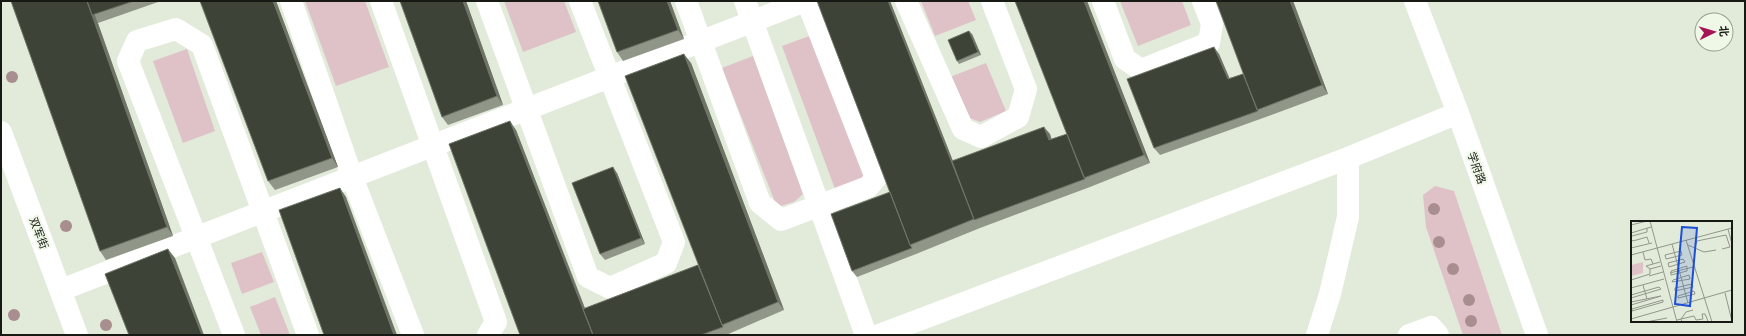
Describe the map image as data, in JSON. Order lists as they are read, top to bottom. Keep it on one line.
{"streets":{"street":["学府路","双军街"]},"north":"right"}
